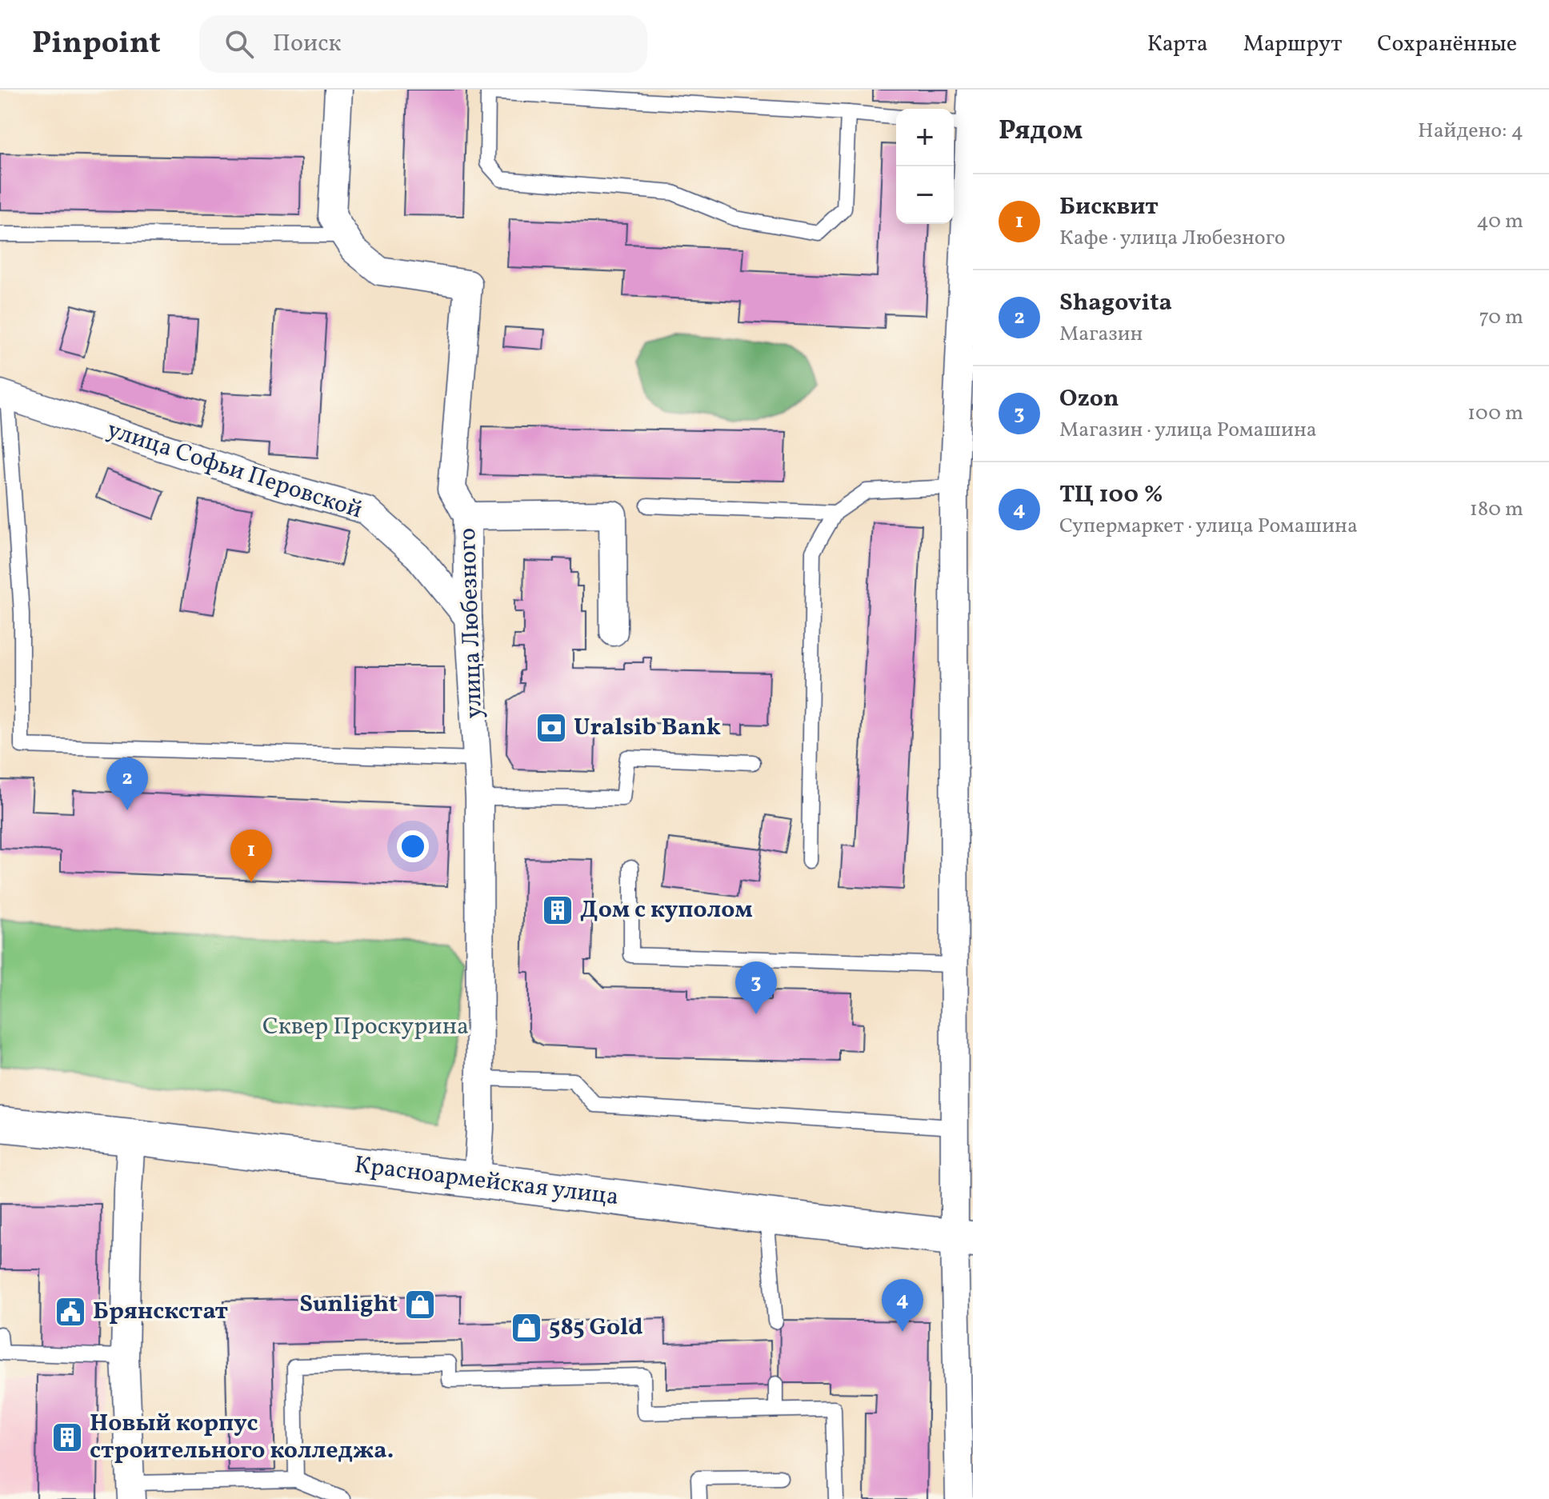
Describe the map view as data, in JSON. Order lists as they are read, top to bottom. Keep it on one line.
{"streets":{"main road":["Красноармейская улица"],"street":["улица Софьи Перовской","улица Любезного"]},"crossings":[["улица Софьи Перовской","улица Любезного"],["улица Любезного","Красноармейская улица"]],"parks":["Сквер Проскурина"],"places":{"bank":["Uralsib Bank"],"building":["Дом с куполом","Новый корпус строительного колледжа."],"shop":["Sunlight","585 Gold"],"public building":["Брянскстат"]},"page":{"header":"Pinpoint","search":"Поиск","nav":["Карта","Маршрут","Сохранённые"],"heading":["Рядом","Найдено: 4"],"map_buttons":["+","−"],"list":[{"mark":"1","name":"Бисквит","note":"Кафе · улица Любезного","value":"40 m"},{"mark":"2","name":"Shagovita","note":"Магазин","value":"70 m"},{"mark":"3","name":"Ozon","note":"Магазин · улица Ромашина","value":"100 m"},{"mark":"4","name":"ТЦ 100 %","note":"Супермаркет · улица Ромашина","value":"180 m"}],"pins":["2","1","3","4"]}}
